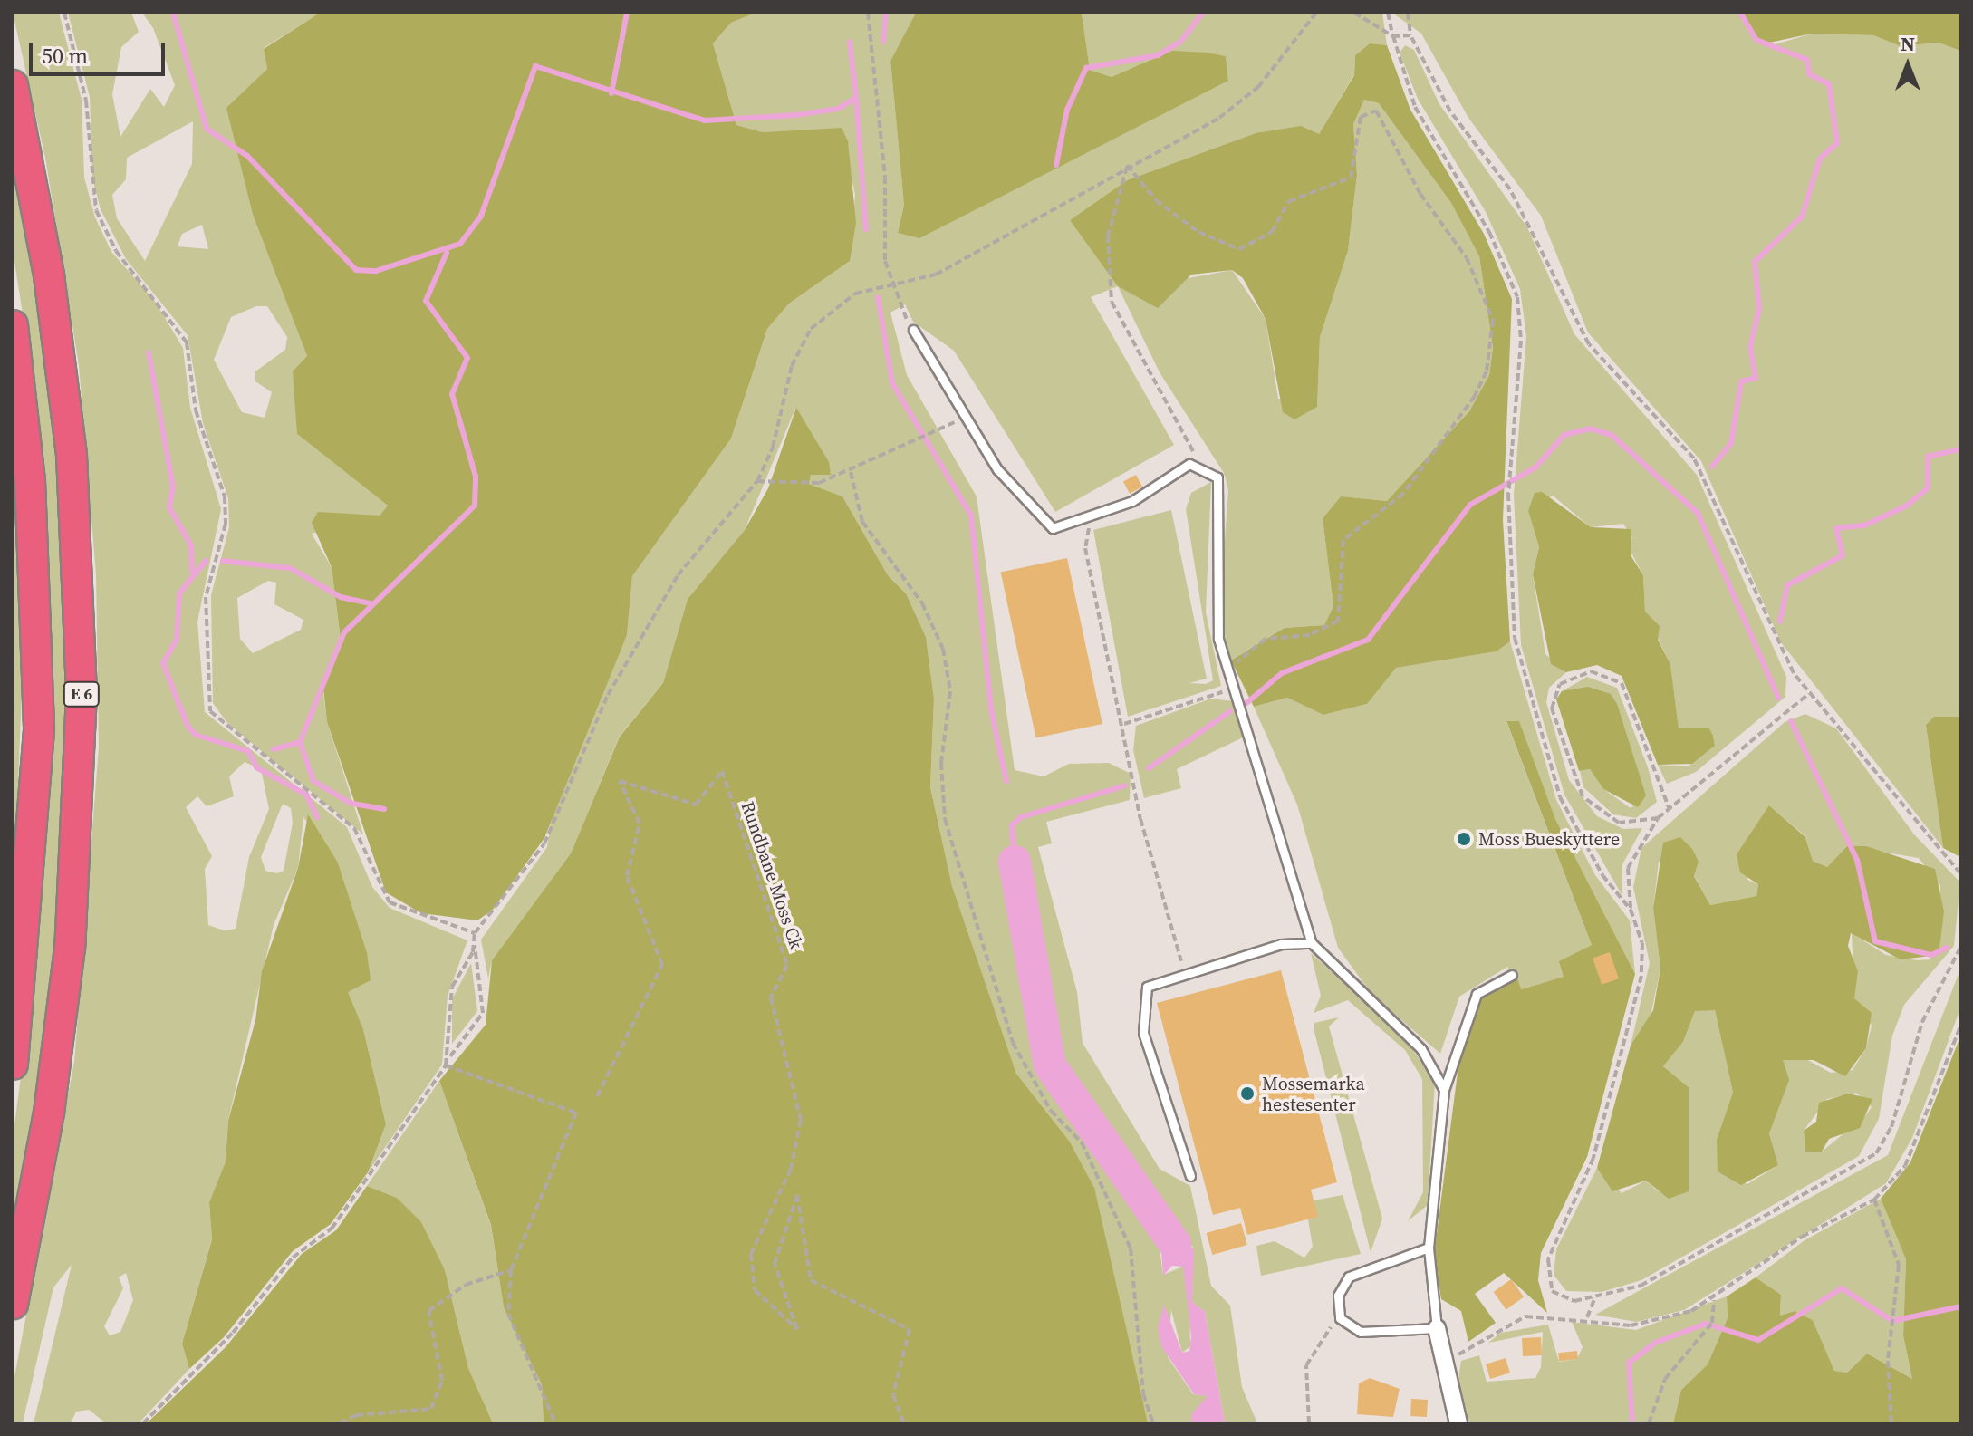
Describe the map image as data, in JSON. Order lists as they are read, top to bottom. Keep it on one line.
{"streets":{"highway":["E 6"],"path":["Rundbane Moss Ck"]},"places":["Moss Bueskyttere","Mossemarka hestesenter"],"scale_bar":"50 m","north":"top"}
